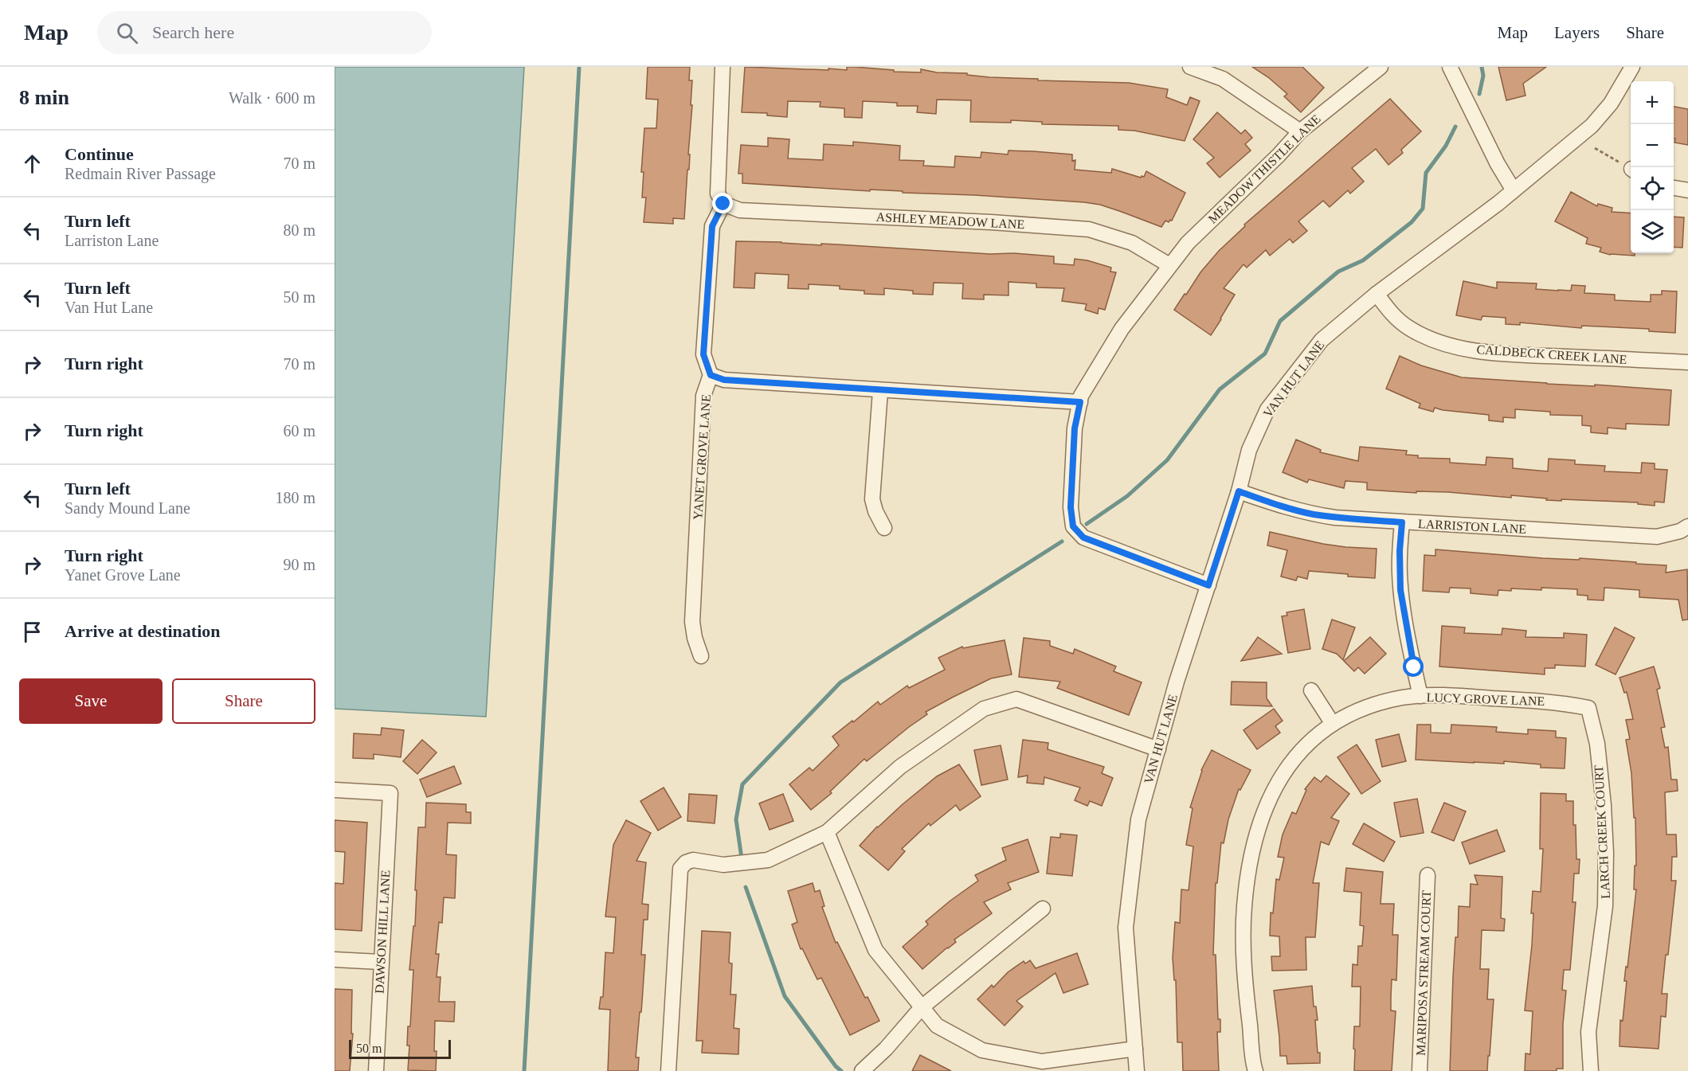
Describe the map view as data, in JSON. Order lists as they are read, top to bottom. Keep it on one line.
{"streets":{"street":["MEADOW THISTLE LANE","ASHLEY MEADOW LANE","CALDBECK CREEK LANE","VAN HUT LANE","YANET GROVE LANE","LARRISTON LANE","LUCY GROVE LANE","LARCH CREEK COURT","DAWSON HILL LANE","MARIPOSA STREAM COURT"]},"crossings":[["MEADOW THISTLE LANE","ASHLEY MEADOW LANE"],["MEADOW THISTLE LANE","VAN HUT LANE"],["ASHLEY MEADOW LANE","YANET GROVE LANE"],["CALDBECK CREEK LANE","VAN HUT LANE"],["VAN HUT LANE","LARRISTON LANE"],["LUCY GROVE LANE","LARCH CREEK COURT"]],"scale_bar":"50 m","page":{"header":"Map","search":"Search here","nav":["Map","Layers","Share"],"heading":["8 min","Walk · 600 m"],"map_buttons":["+","−"],"list":[["Continue","Redmain River Passage","70 m"],["Turn left","Larriston Lane","80 m"],["Turn left","Van Hut Lane","50 m"],["Turn right","70 m"],["Turn right","60 m"],["Turn left","Sandy Mound Lane","180 m"],["Turn right","Yanet Grove Lane","90 m"],"Arrive at destination"],"buttons":["Save","Share"],"scale":"50 m"}}
